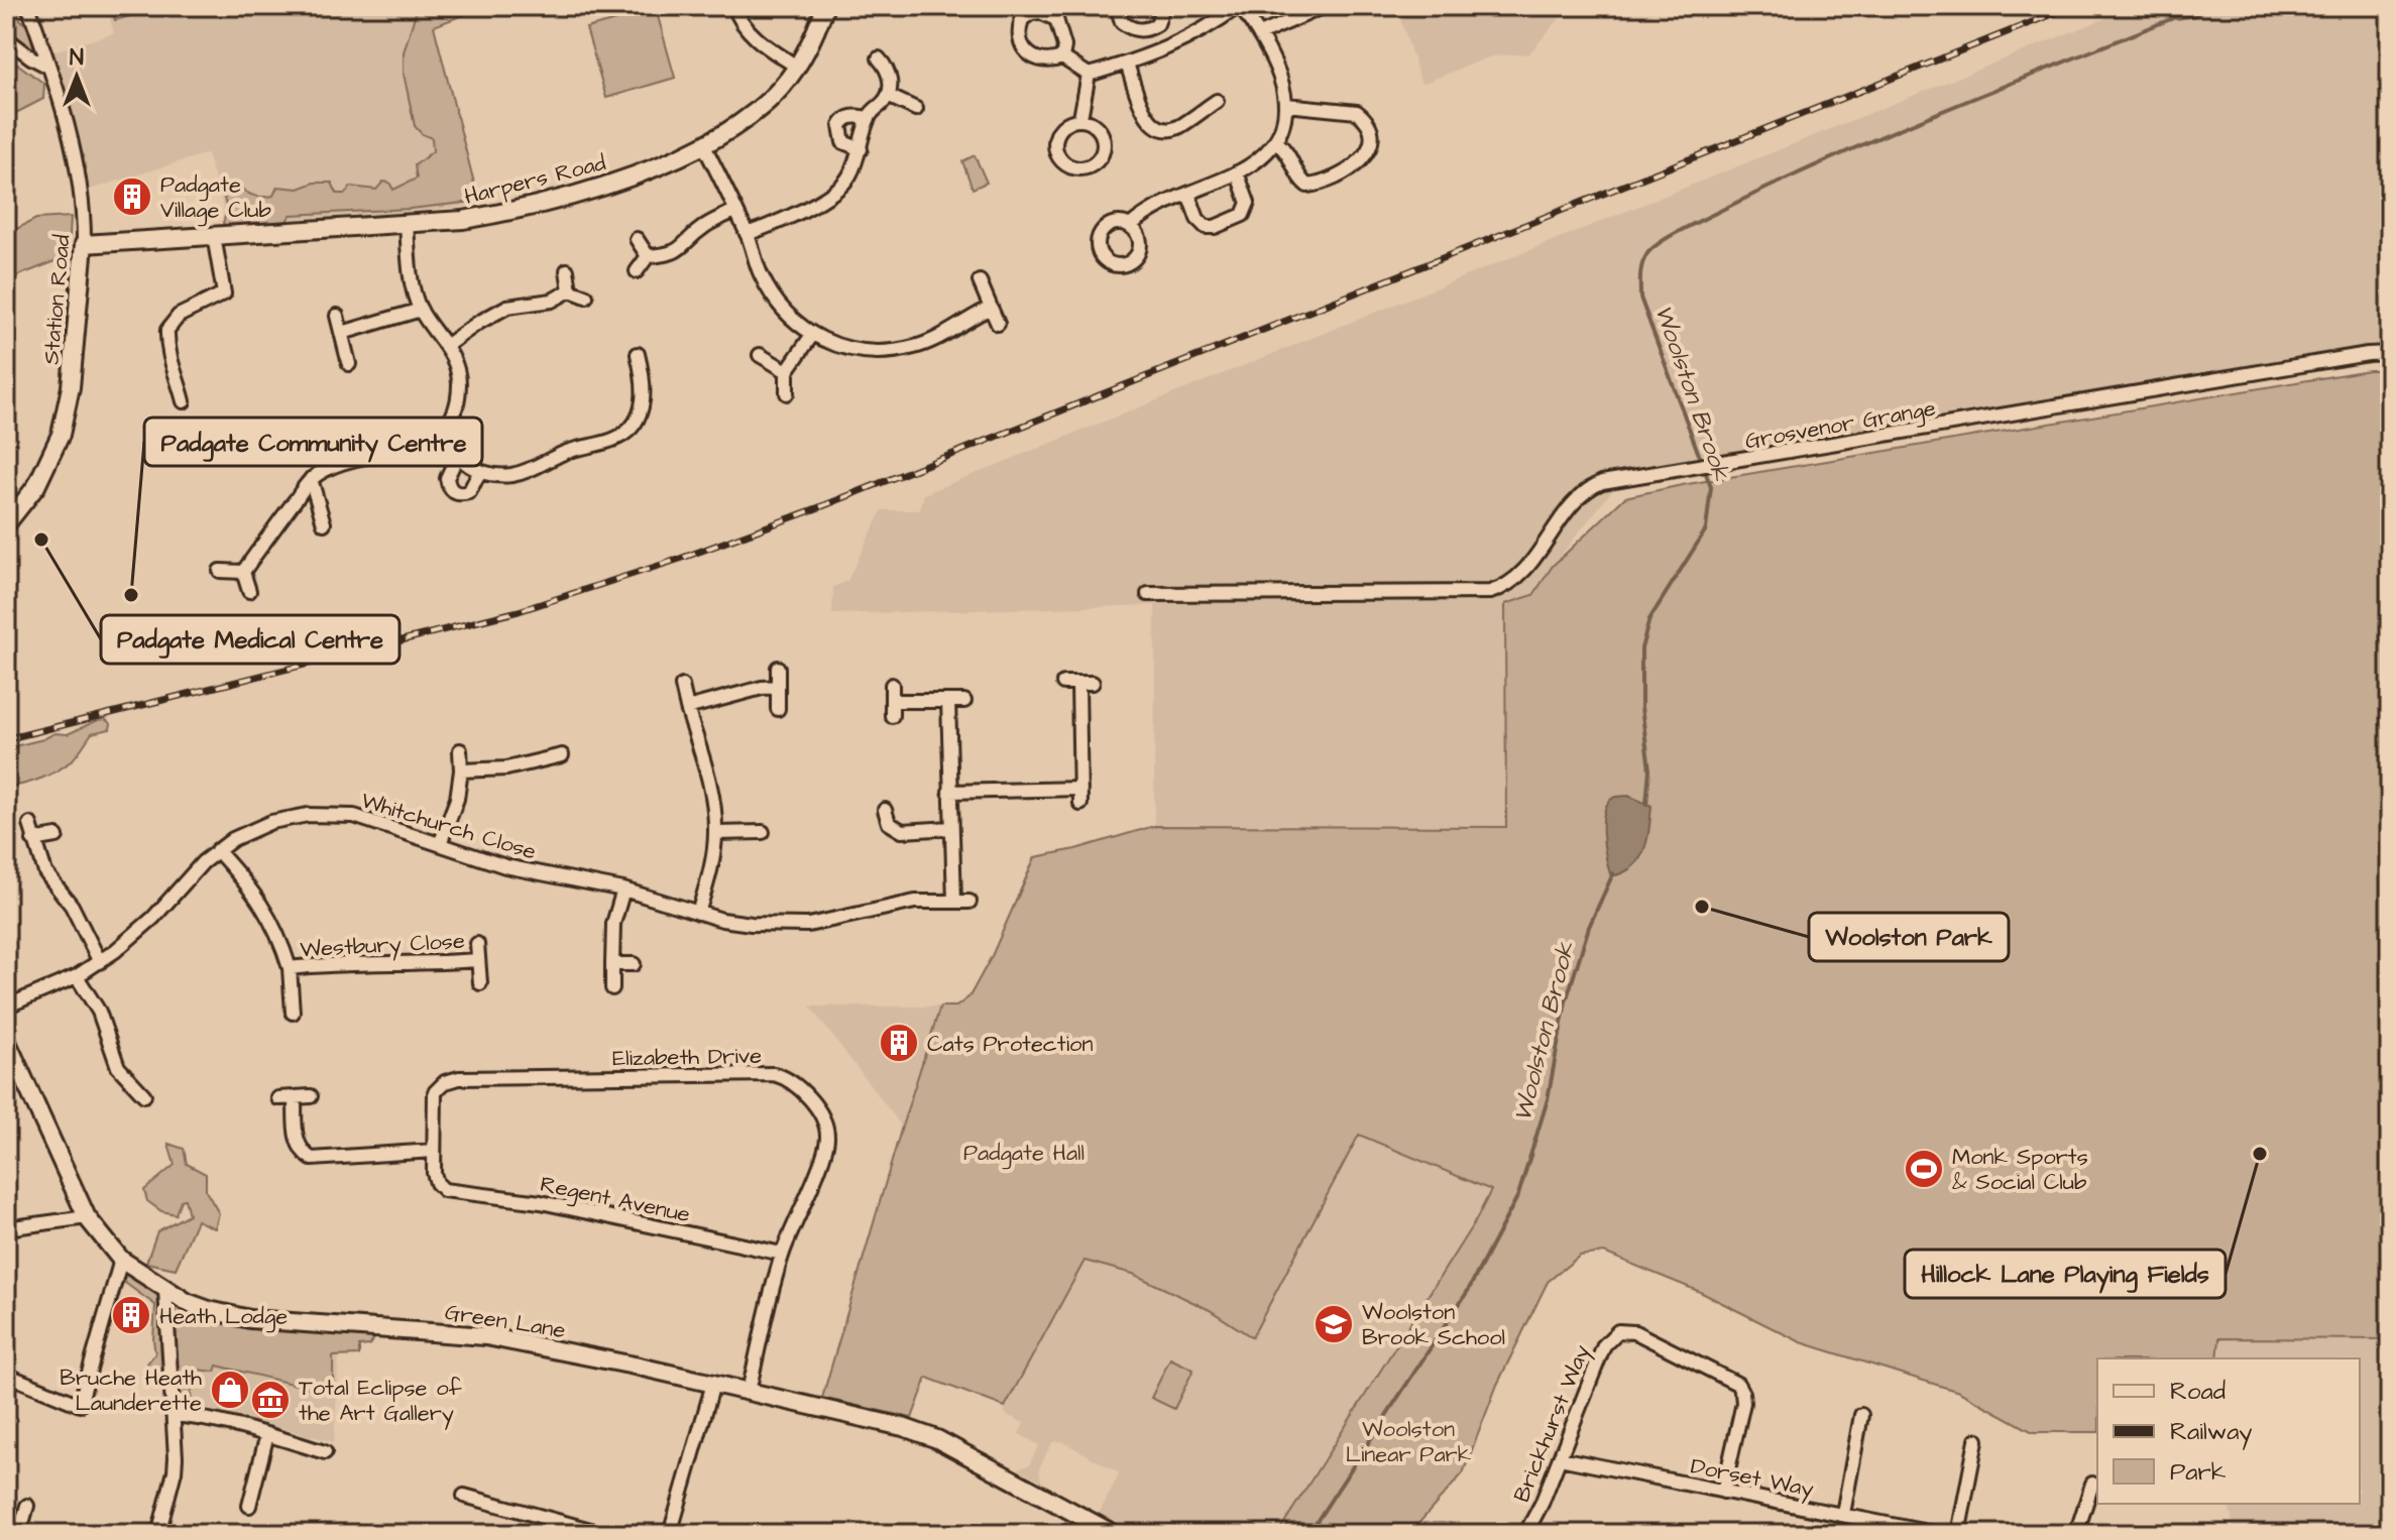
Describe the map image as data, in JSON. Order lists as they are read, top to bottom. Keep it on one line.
{"streets":{"street":["Harpers Road","Station Road","Grosvenor Grange","Whitchurch Close","Westbury Close","Elizabeth Drive","Regent Avenue","Green Lane","Brickhurst Way","Dorset Way"]},"crossings":[["Harpers Road","Station Road"],["Whitchurch Close","Westbury Close"],["Elizabeth Drive","Regent Avenue"],["Elizabeth Drive","Green Lane"],["Brickhurst Way","Dorset Way"]],"water":["Woolston Brook"],"parks":["Padgate Hall","Woolston Linear Park"],"places":{"building":["Padgate Village Club","Cats Protection","Heath Lodge"],"other":["Padgate Medical Centre","Padgate Community Centre","Woolston Park","Hillock Lane Playing Fields"],"sports":["Monk Sports & Social Club"],"school or university":["Woolston Brook School"],"shop":["Bruche Heath Launderette"],"museum":["Total Eclipse of the Art Gallery"]},"legend":["Road","Railway","Park"],"north":"top"}
